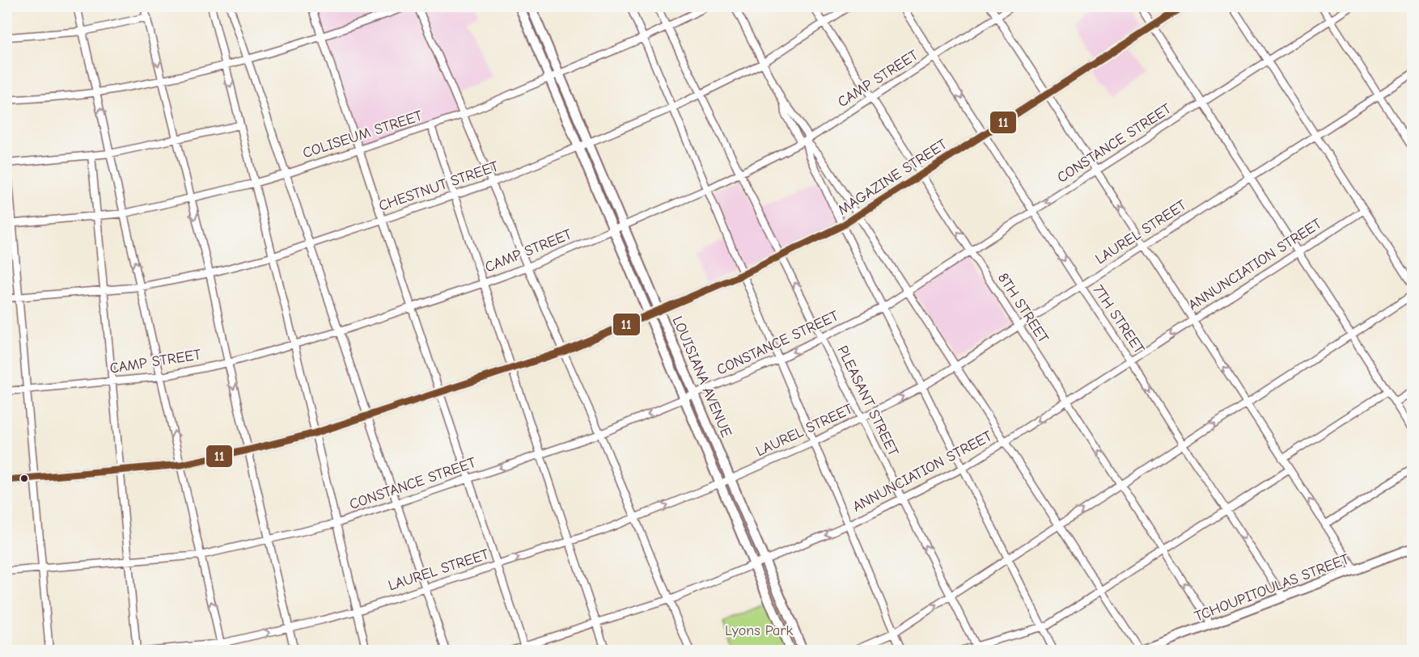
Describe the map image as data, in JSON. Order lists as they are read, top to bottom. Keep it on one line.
{"streets":{"street":["CAMP STREET","COLISEUM STREET","CONSTANCE STREET","MAGAZINE STREET","CHESTNUT STREET","LAUREL STREET","ANNUNCIATION STREET","8TH STREET","7TH STREET","LOUISIANA AVENUE","PLEASANT STREET","TCHOUPITOULAS STREET"]},"crossings":[["CAMP STREET","8TH STREET"],["CAMP STREET","7TH STREET"],["CAMP STREET","LOUISIANA AVENUE"],["CAMP STREET","PLEASANT STREET"],["COLISEUM STREET","LOUISIANA AVENUE"],["COLISEUM STREET","PLEASANT STREET"],["CONSTANCE STREET","8TH STREET"],["CONSTANCE STREET","7TH STREET"],["CONSTANCE STREET","LOUISIANA AVENUE"],["CONSTANCE STREET","PLEASANT STREET"],["MAGAZINE STREET","8TH STREET"],["MAGAZINE STREET","7TH STREET"],["MAGAZINE STREET","LOUISIANA AVENUE"],["MAGAZINE STREET","PLEASANT STREET"],["CHESTNUT STREET","8TH STREET"],["CHESTNUT STREET","LOUISIANA AVENUE"],["CHESTNUT STREET","PLEASANT STREET"],["LAUREL STREET","8TH STREET"],["LAUREL STREET","7TH STREET"],["LAUREL STREET","LOUISIANA AVENUE"],["LAUREL STREET","PLEASANT STREET"],["ANNUNCIATION STREET","8TH STREET"],["ANNUNCIATION STREET","7TH STREET"],["ANNUNCIATION STREET","LOUISIANA AVENUE"],["ANNUNCIATION STREET","PLEASANT STREET"],["8TH STREET","TCHOUPITOULAS STREET"],["7TH STREET","TCHOUPITOULAS STREET"]],"one_way":["8TH STREET","7TH STREET"],"parks":["Lyons Park"],"lines":["transit line 11"]}
